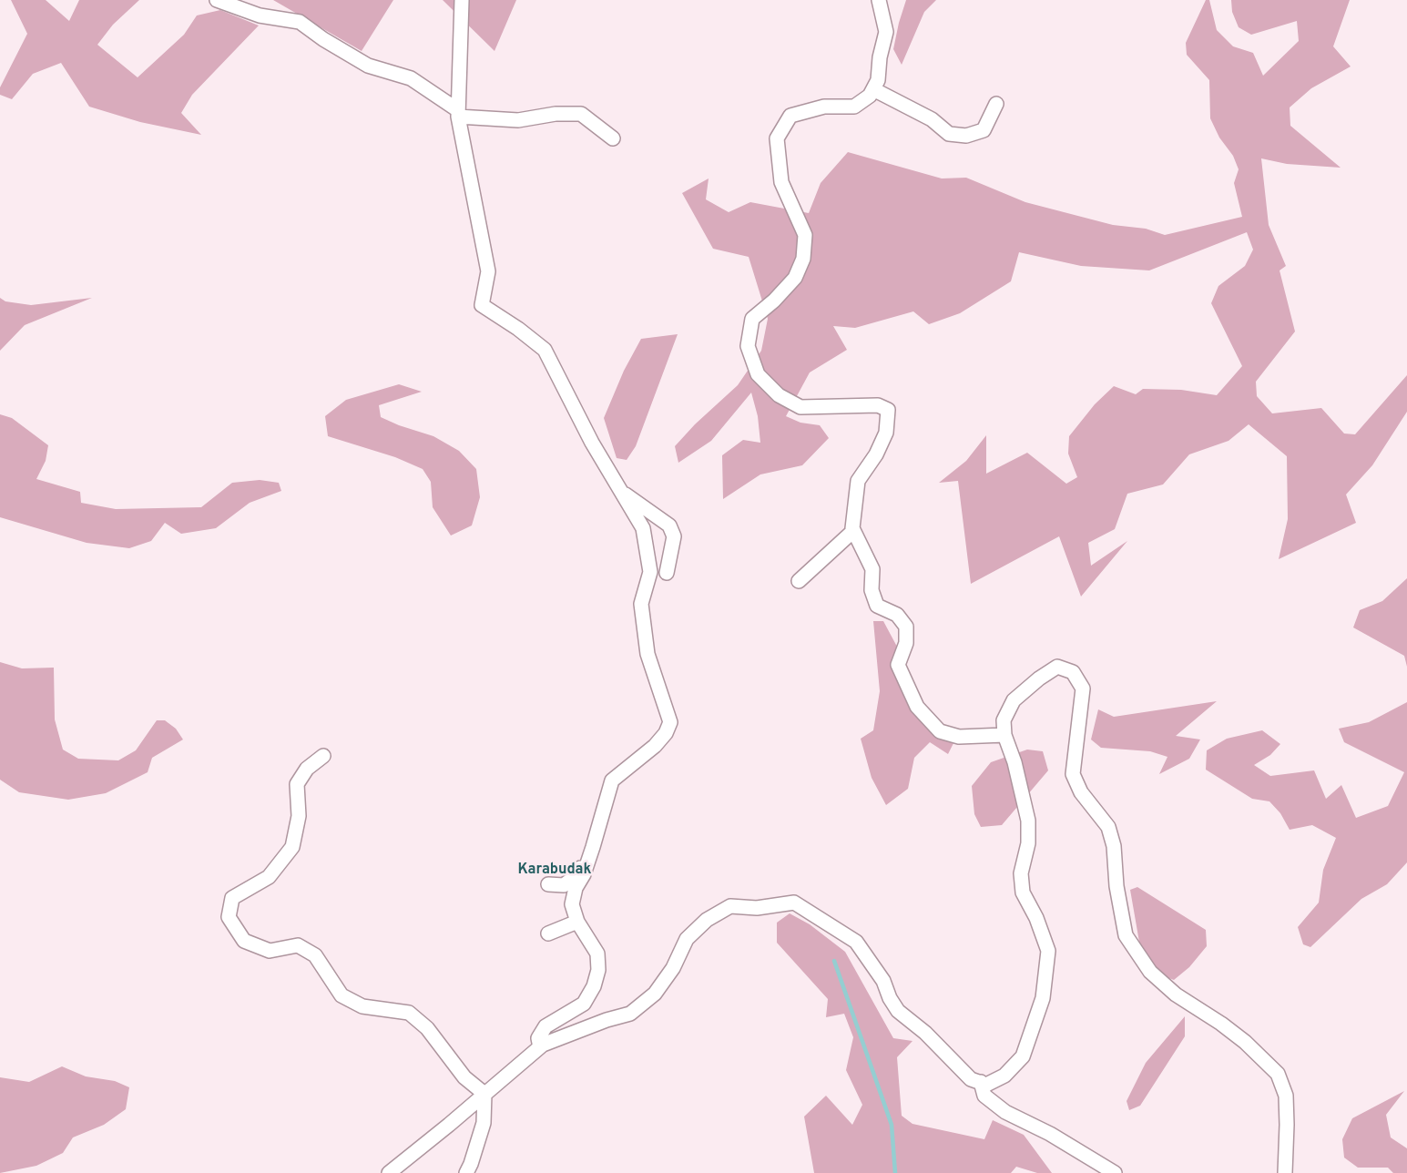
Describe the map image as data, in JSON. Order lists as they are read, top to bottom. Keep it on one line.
{"districts":["Karabudak"]}
